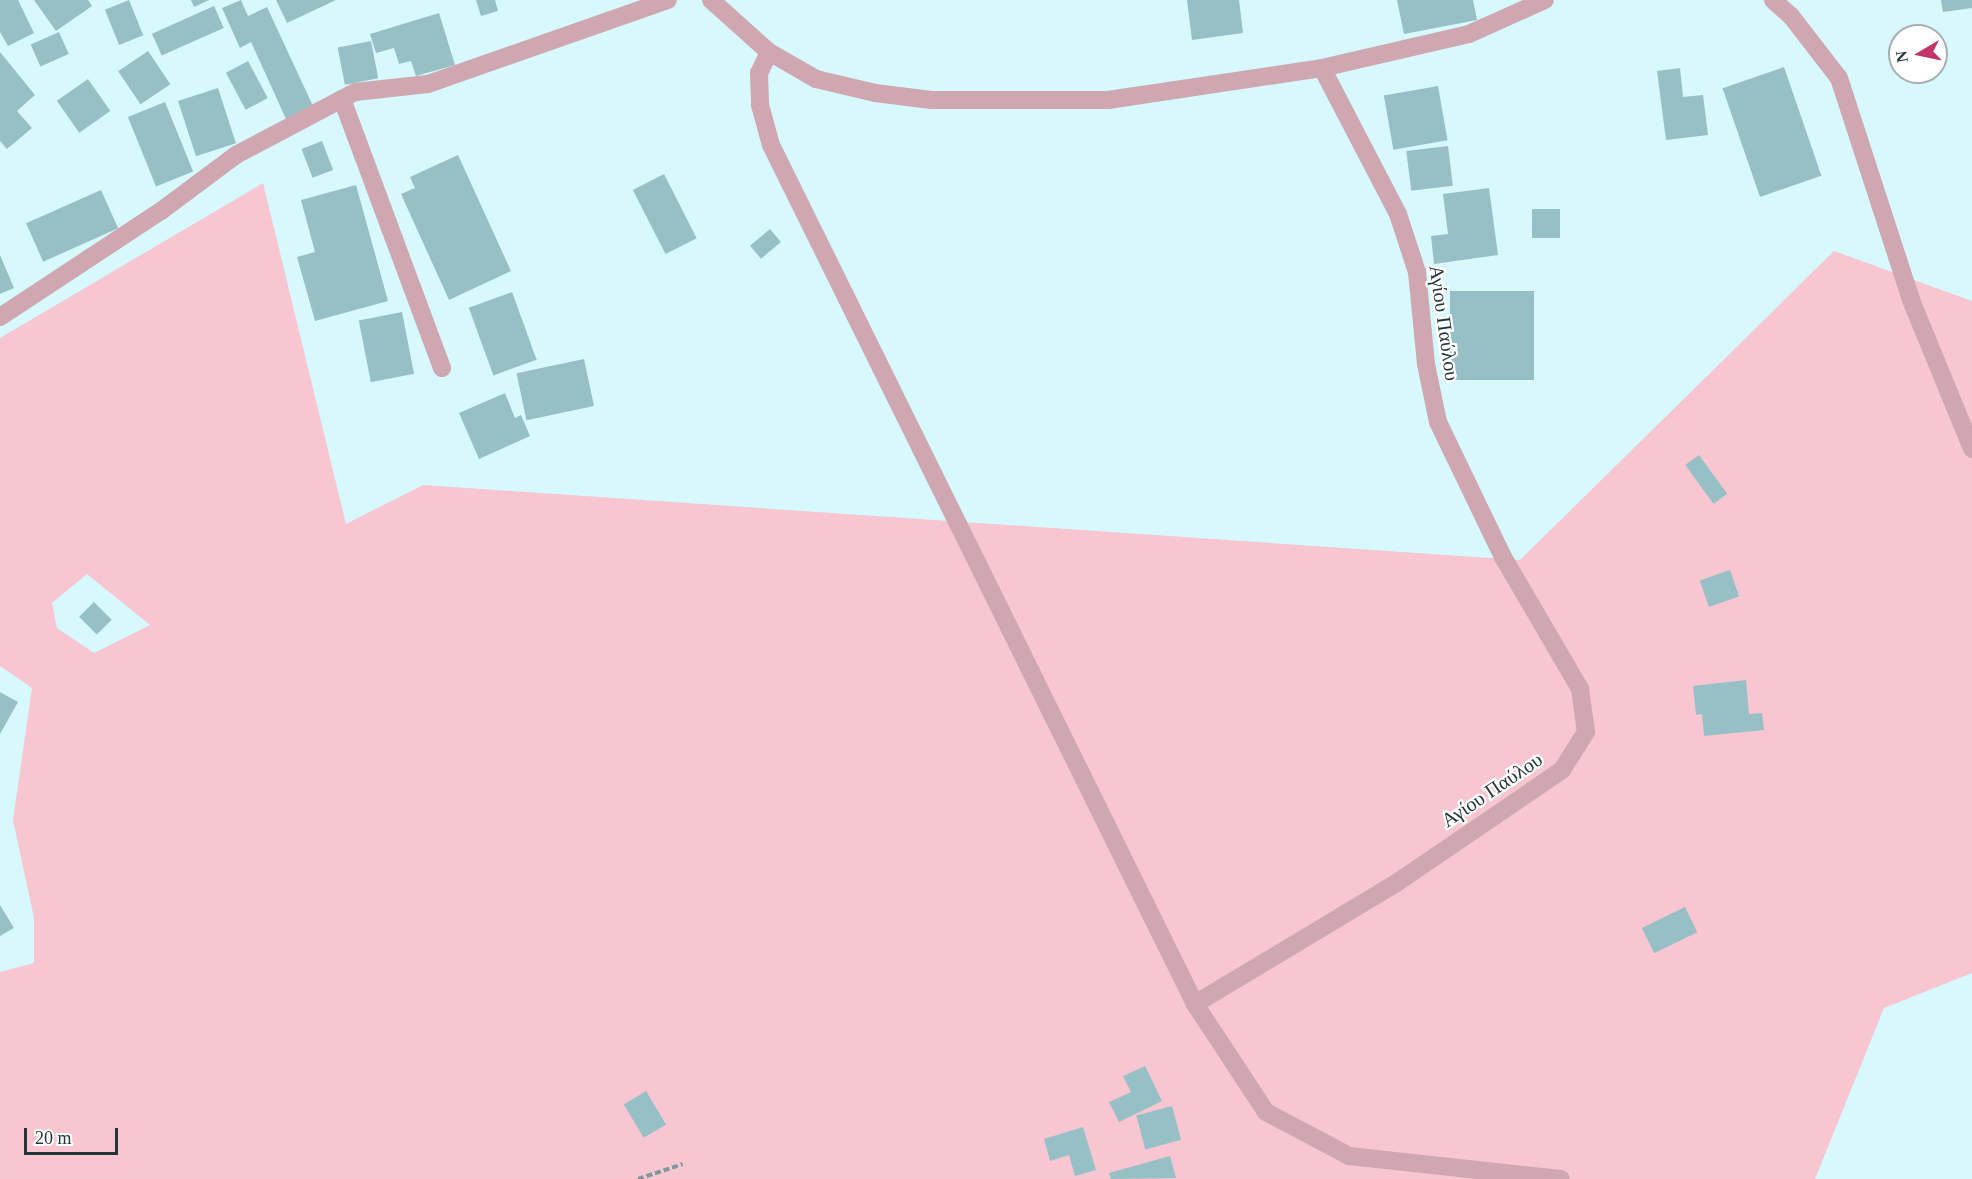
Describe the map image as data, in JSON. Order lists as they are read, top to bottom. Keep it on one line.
{"streets":{"street":["Αγίου Παύλου"]},"scale_bar":"20 m","north":"left"}
